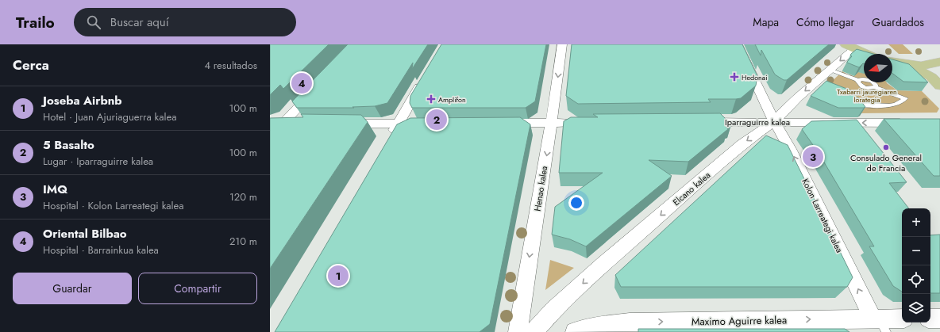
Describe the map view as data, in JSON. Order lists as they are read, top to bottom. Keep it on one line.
{"streets":{"street":["Iparraguirre kalea","Henao kalea","Elcano kalea","Kolon Larreategi kalea","Maximo Aguirre kalea"]},"crossings":[["Iparraguirre kalea","Elcano kalea"],["Iparraguirre kalea","Kolon Larreategi kalea"],["Elcano kalea","Kolon Larreategi kalea"],["Kolon Larreategi kalea","Maximo Aguirre kalea"]],"one_way":["Iparraguirre kalea","Henao kalea","Elcano kalea","Kolon Larreategi kalea","Maximo Aguirre kalea"],"parks":["Txabarri jauregiaren lorategia"],"places":{"health":["Hedonai","Amplifon"],"other":["Consulado General de Francia"]},"north":"left","page":{"header":"Trailo","search":"Buscar aquí","nav":["Mapa","Cómo llegar","Guardados"],"heading":["Cerca","4 resultados"],"pins":["4","2","3","1"],"list":[{"mark":"1","name":"Joseba Airbnb","note":"Hotel · Juan Ajuriaguerra kalea","value":"100 m"},{"mark":"2","name":"5 Basalto","note":"Lugar · Iparraguirre kalea","value":"100 m"},{"mark":"3","name":"IMQ","note":"Hospital · Kolon Larreategi kalea","value":"120 m"},{"mark":"4","name":"Oriental Bilbao","note":"Hospital · Barrainkua kalea","value":"210 m"}],"map_buttons":["+","−"],"buttons":["Guardar","Compartir"]}}
